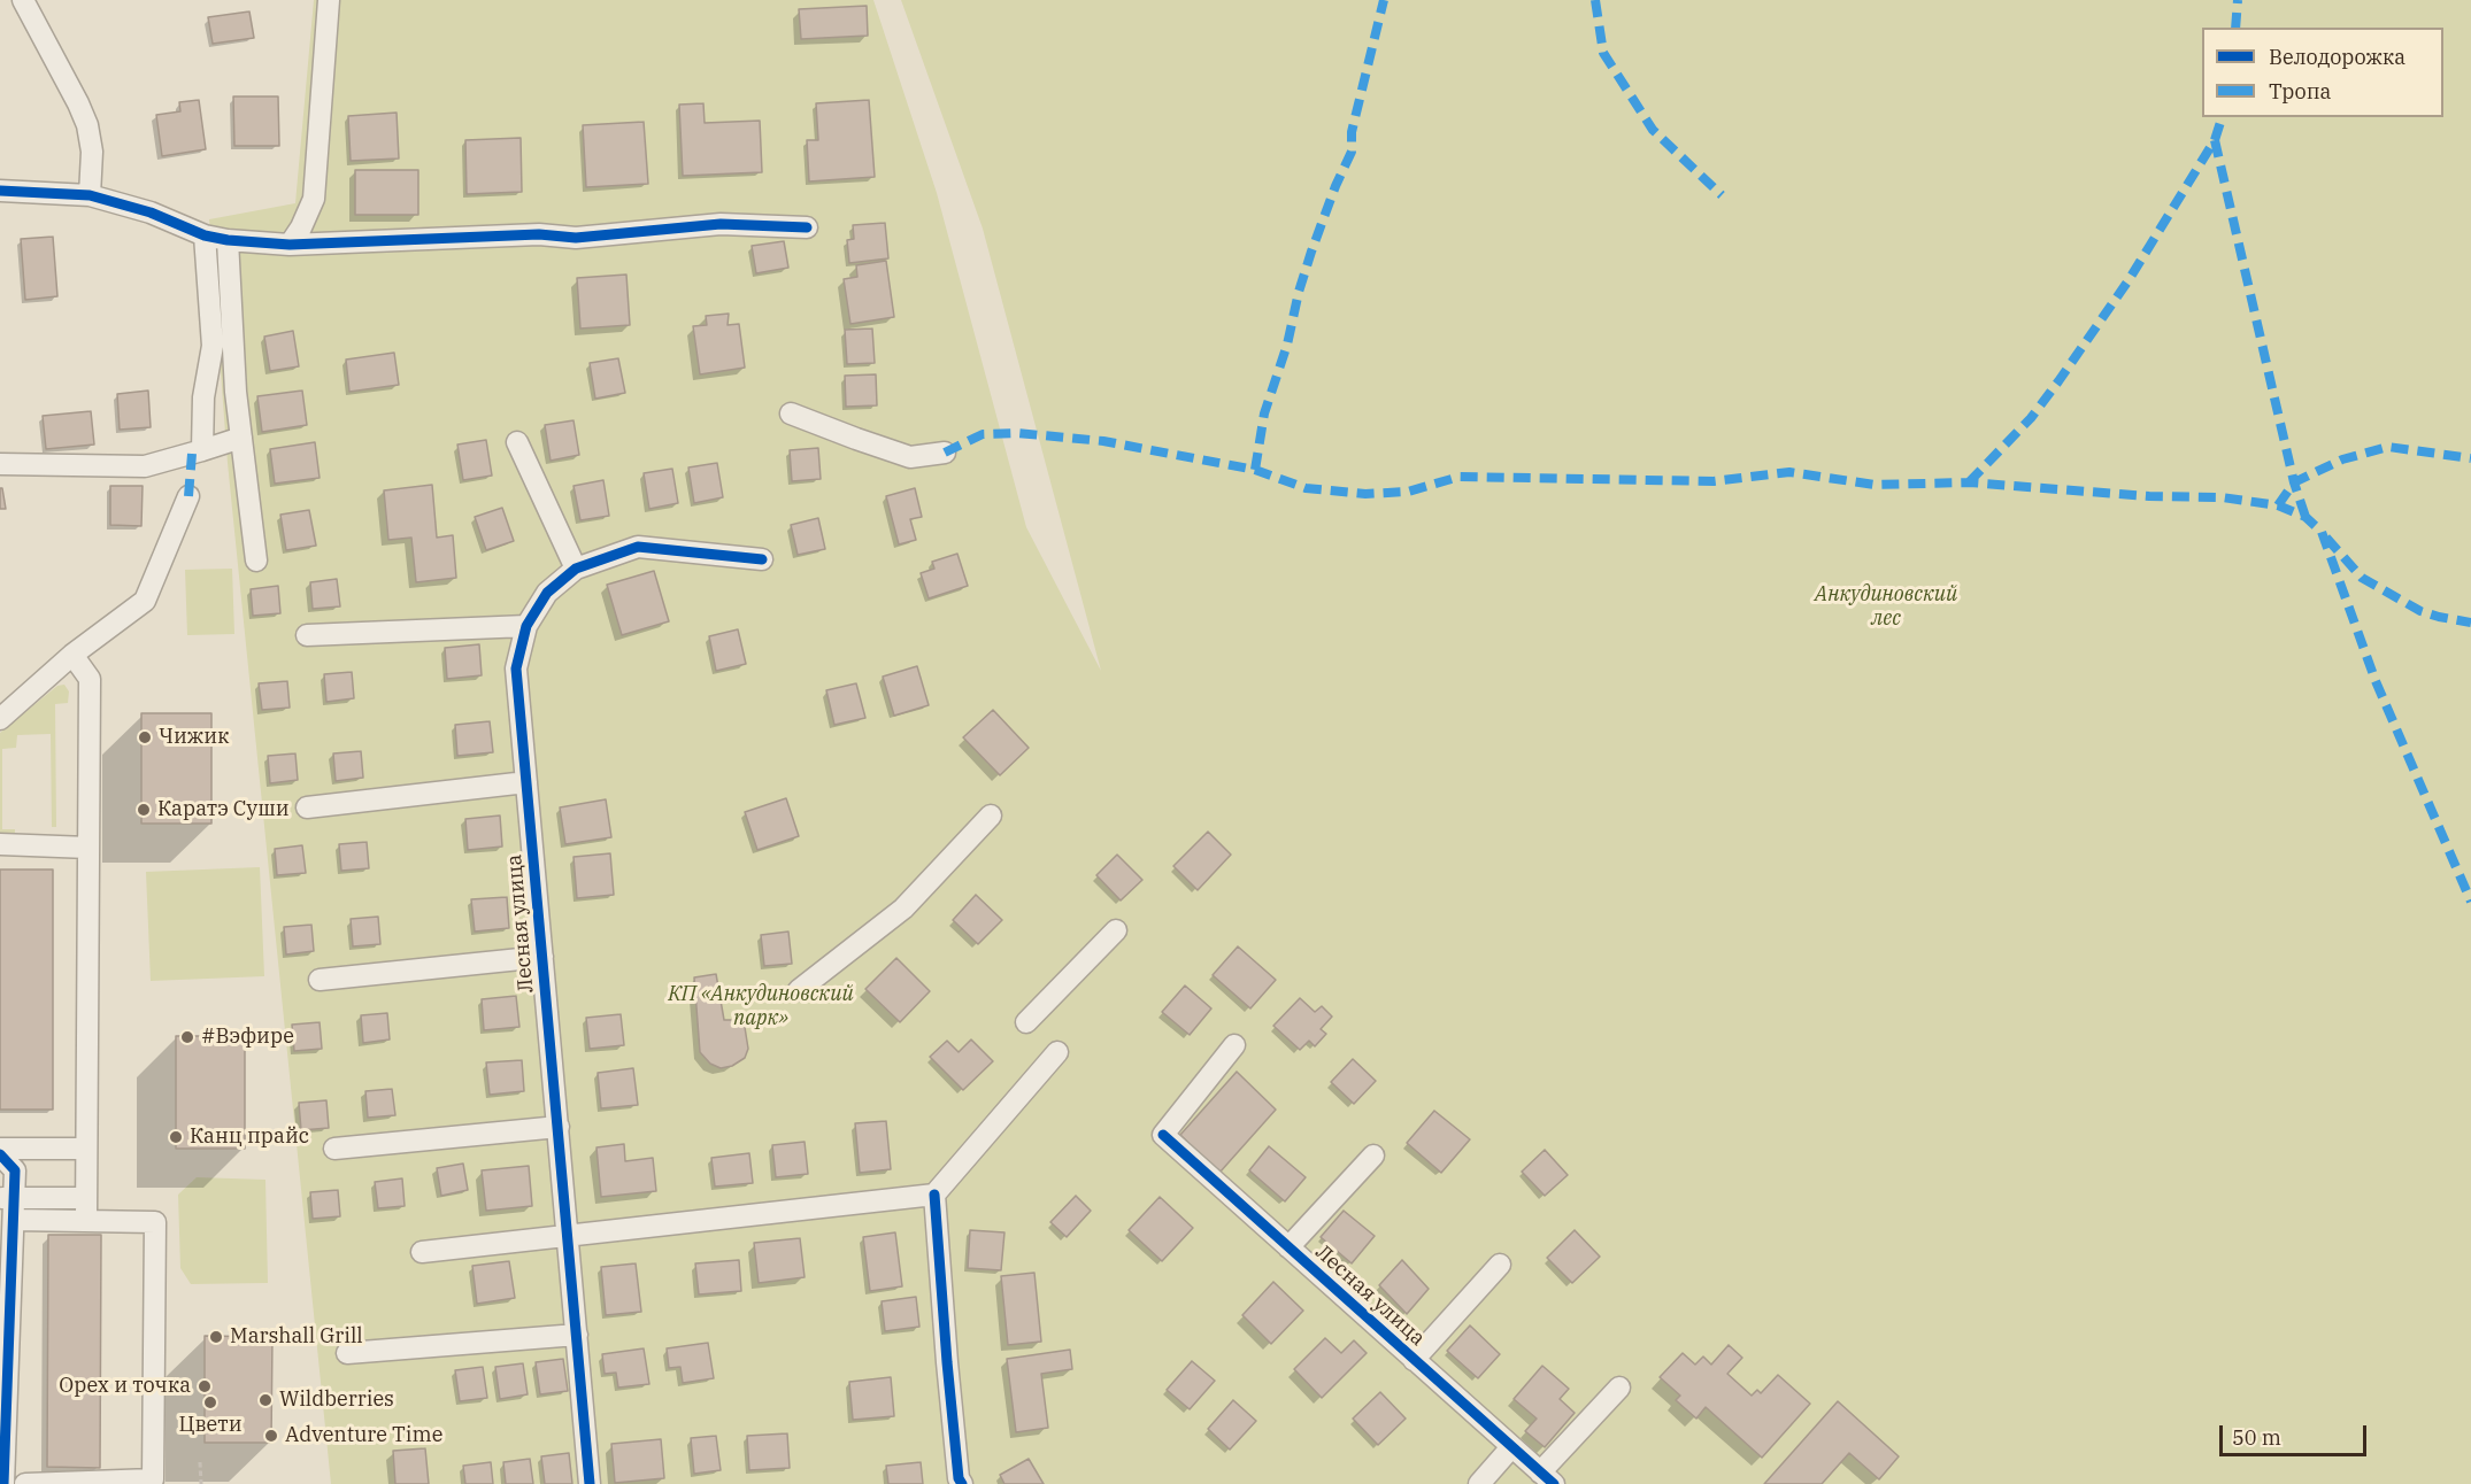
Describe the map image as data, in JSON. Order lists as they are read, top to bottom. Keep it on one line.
{"streets":{"street":["Лесная улица"]},"parks":["Анкудиновский лес","КП «Анкудиновский парк»"],"places":["Чижик","Каратэ Суши","#Вэфире","Канц прайс","Marshall Grill","Орех и точка","Wildberries","Цвети","Adventure Time"],"legend":["Велодорожка","Тропа"],"scale_bar":"50 m"}
